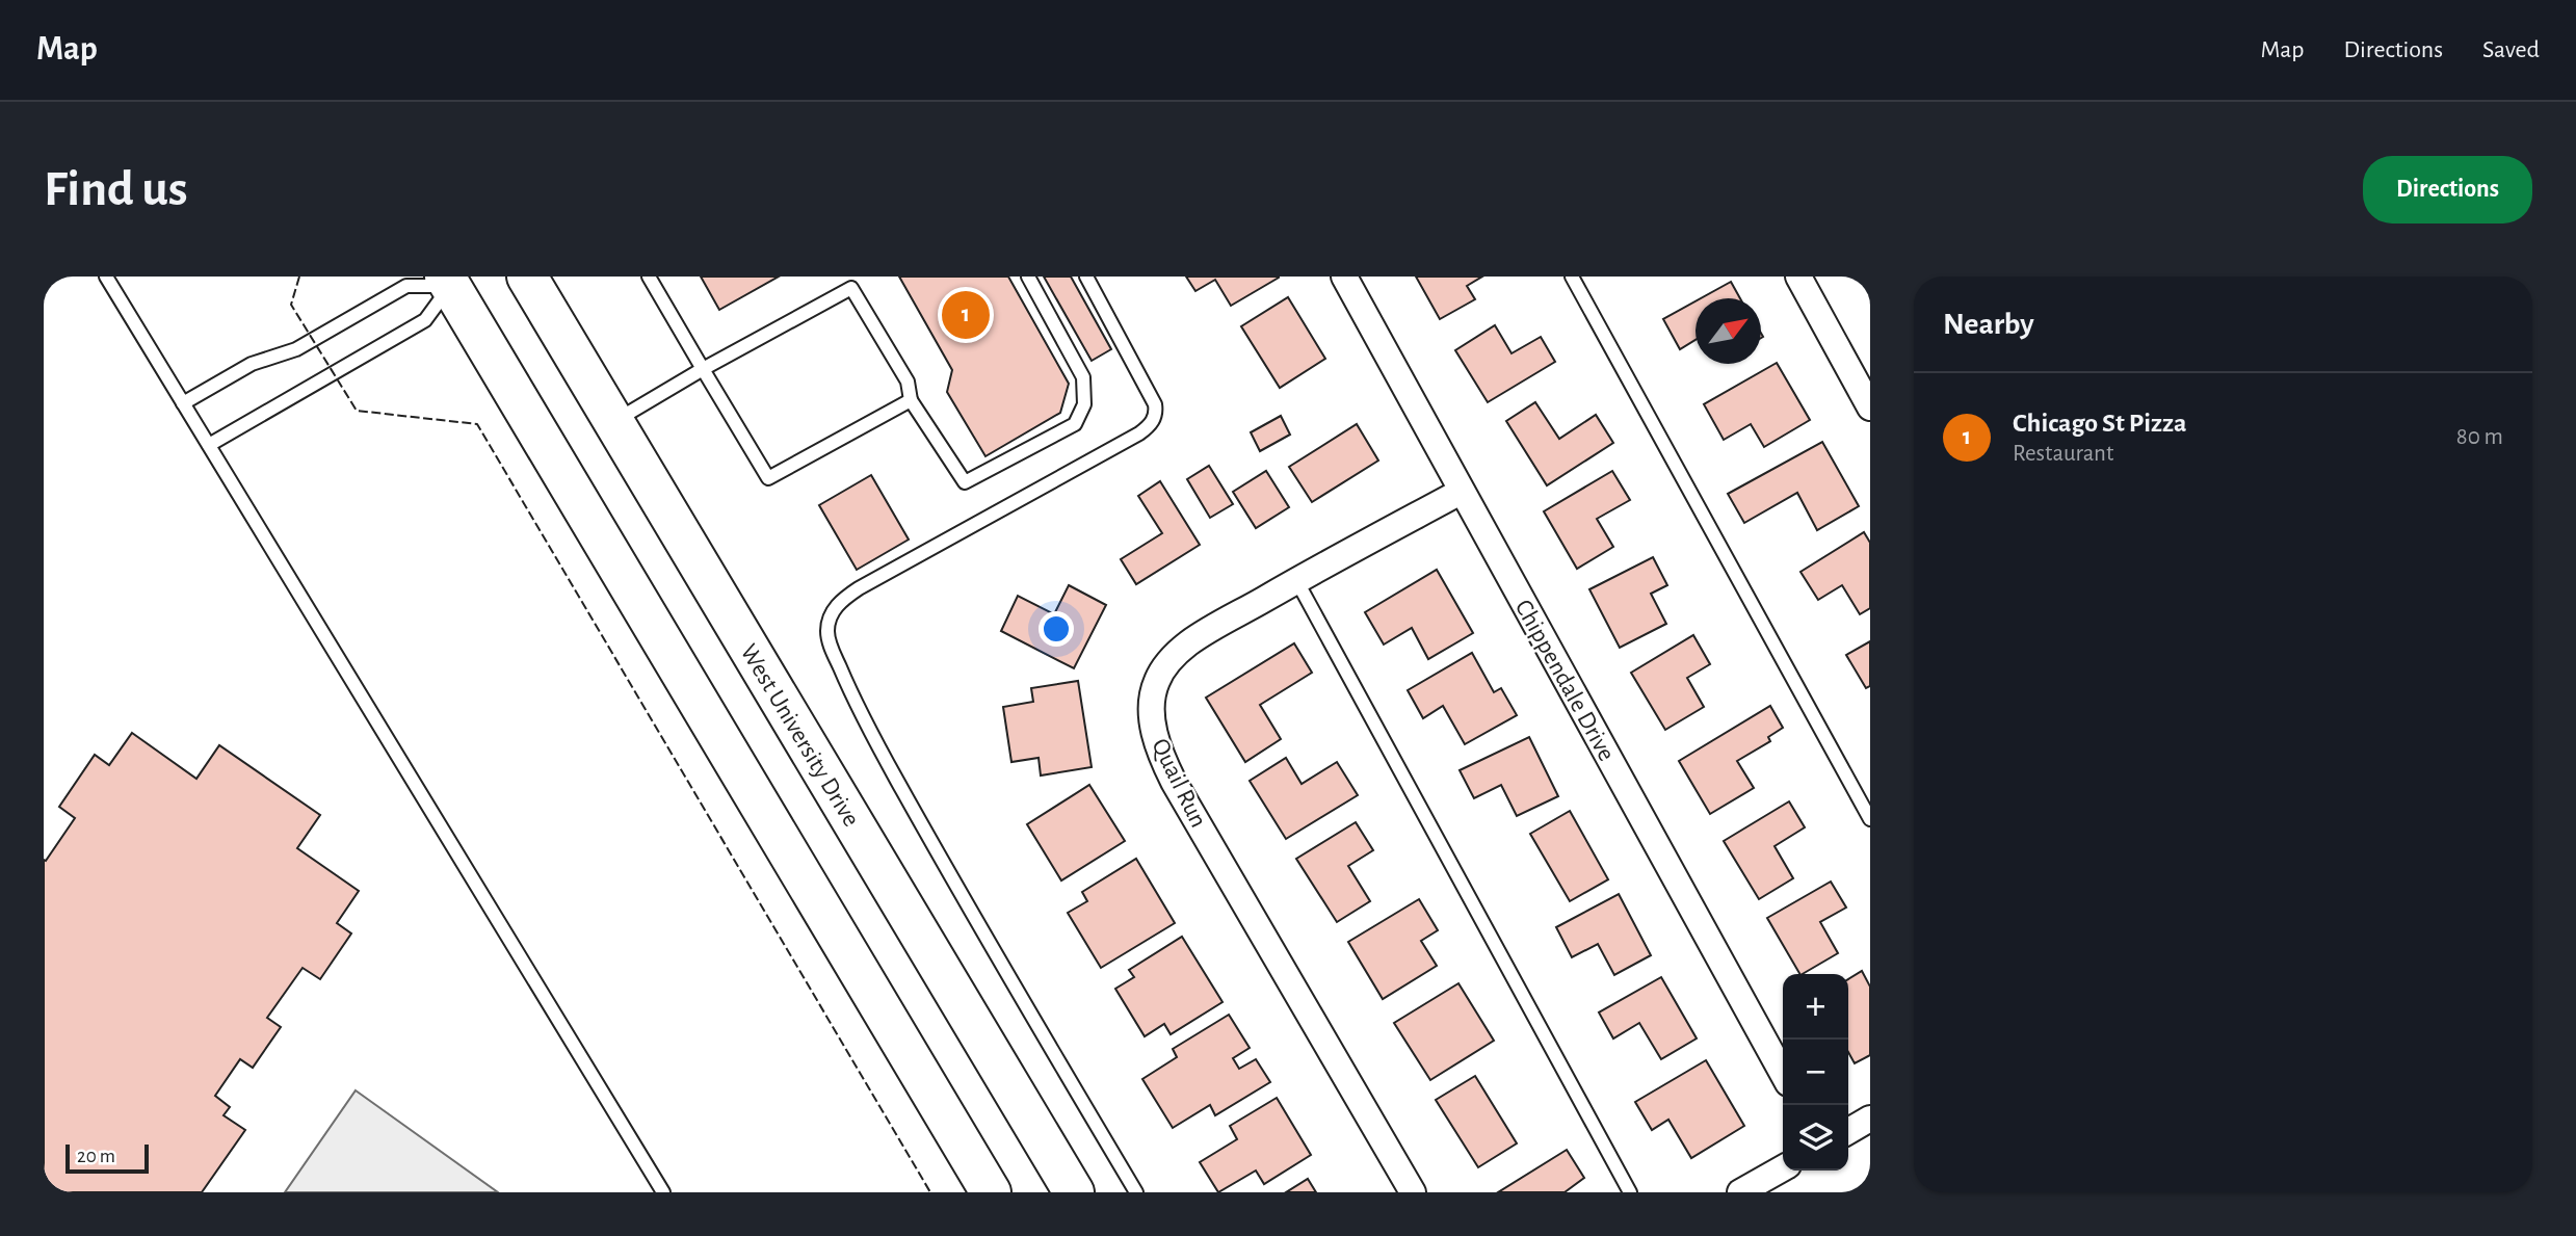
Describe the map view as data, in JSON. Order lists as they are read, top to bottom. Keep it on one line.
{"streets":{"highway":["West University Drive"],"street":["Chippendale Drive","Quail Run"]},"crossings":[["Chippendale Drive","Quail Run"]],"scale_bar":"20 m","north":"top right","page":{"header":"Map","nav":["Map","Directions","Saved"],"buttons":"Directions","title":"Find us","heading":"Nearby","pins":"1","list":[{"mark":"1","name":"Chicago St Pizza","note":"Restaurant","value":"80 m"}],"map_buttons":["+","−"],"scale":"20 m"}}
